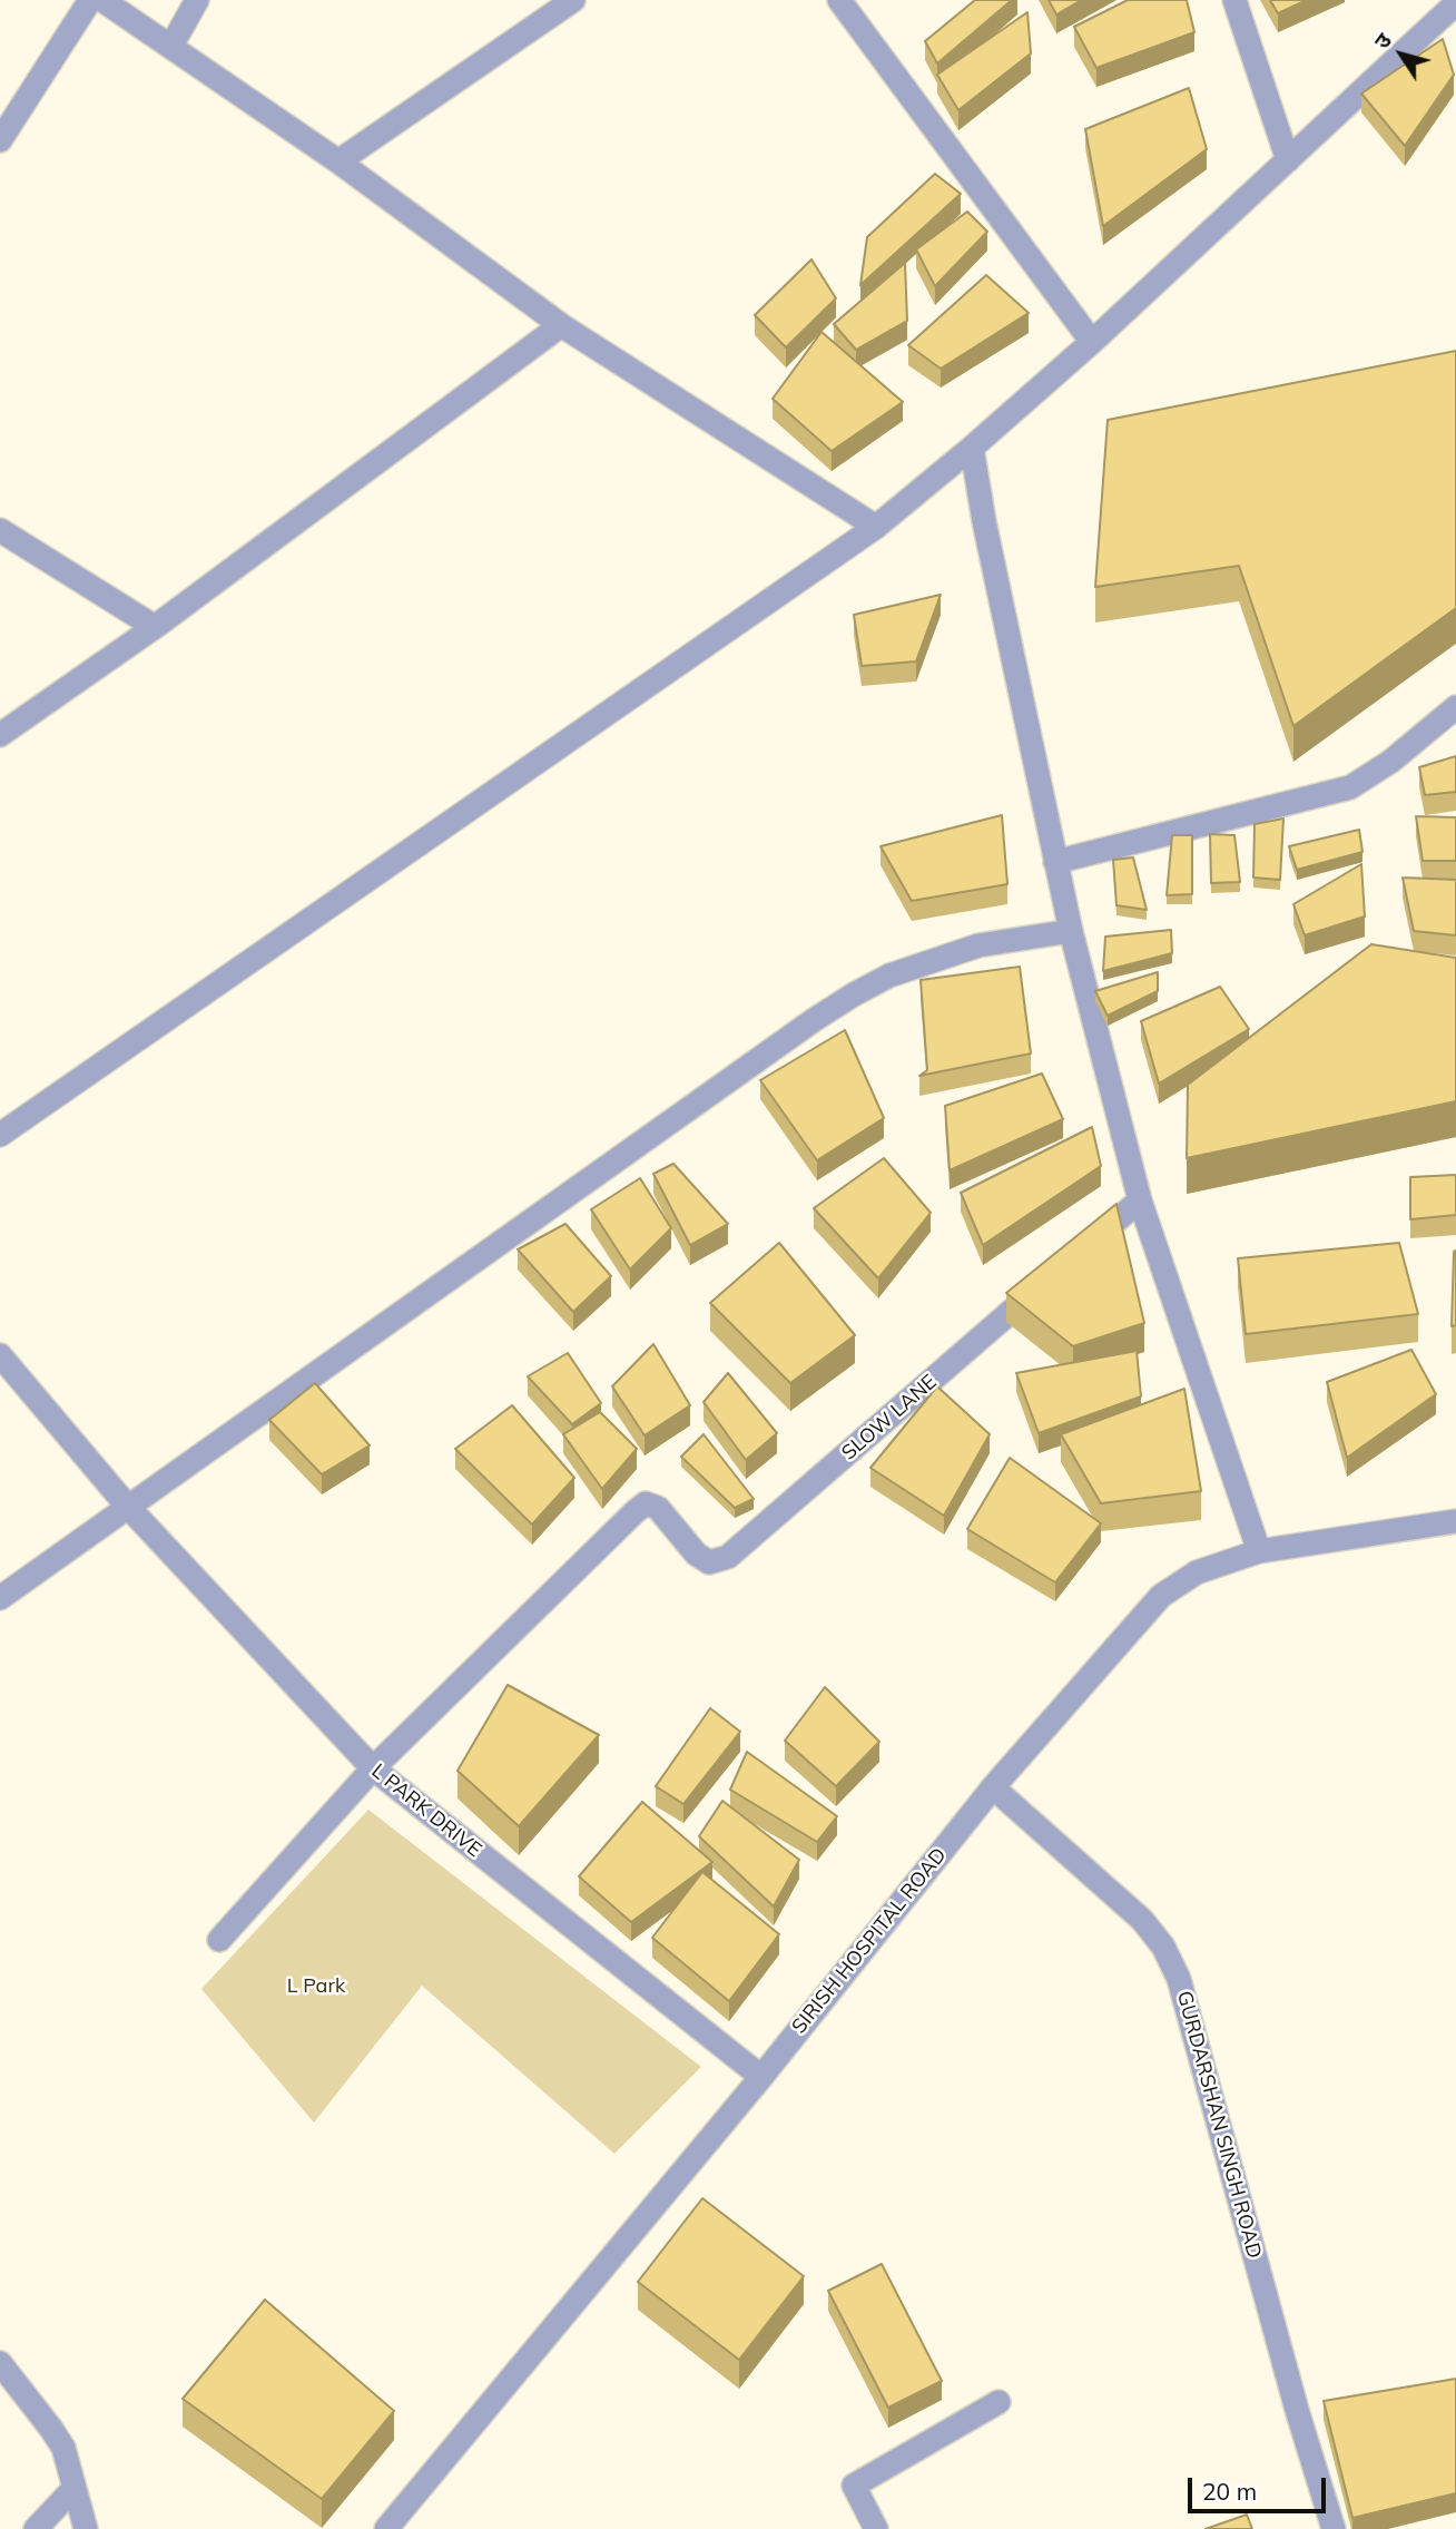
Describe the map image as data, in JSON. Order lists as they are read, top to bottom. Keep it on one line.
{"streets":{"street":["SLOW LANE","L PARK DRIVE","SIRISH HOSPITAL ROAD","GURDARSHAN SINGH ROAD"]},"crossings":[["SLOW LANE","L PARK DRIVE"],["L PARK DRIVE","SIRISH HOSPITAL ROAD"],["SIRISH HOSPITAL ROAD","GURDARSHAN SINGH ROAD"]],"parks":["L Park"],"scale_bar":"20 m","north":"top left"}
